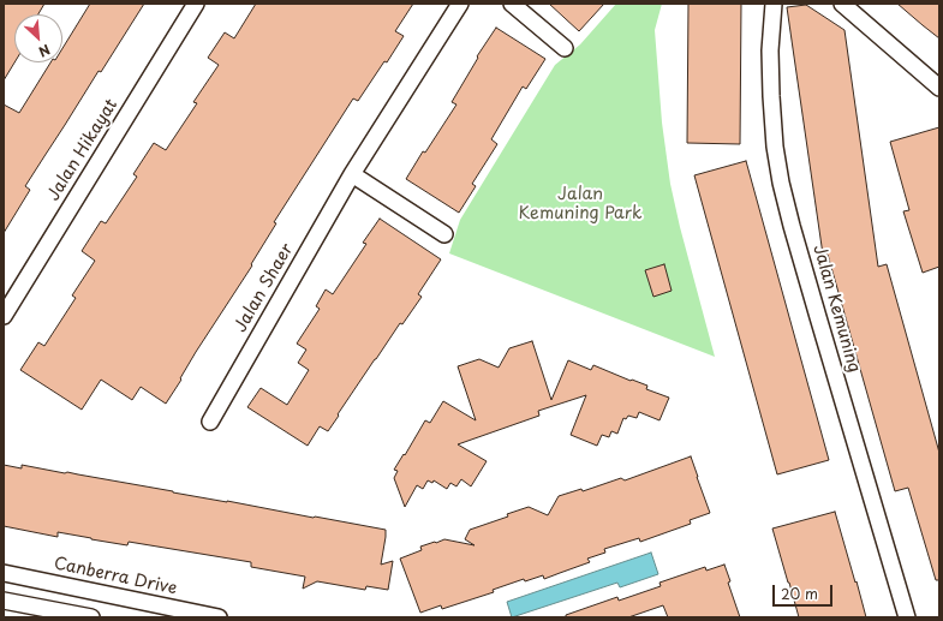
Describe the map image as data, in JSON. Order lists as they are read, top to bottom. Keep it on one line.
{"streets":{"street":["Jalan Hikayat","Jalan Shaer","Jalan Kemuning","Canberra Drive"]},"parks":["Jalan Kemuning Park"],"scale_bar":"20 m","north":"bottom right"}
